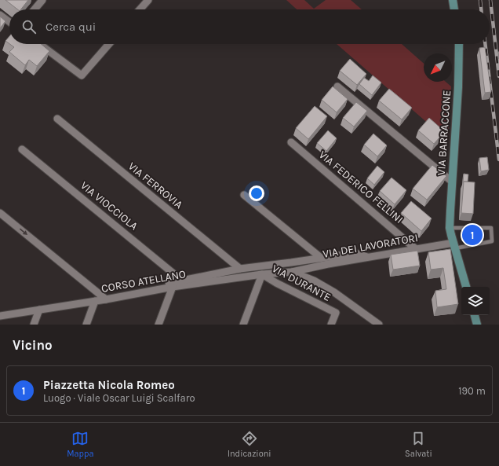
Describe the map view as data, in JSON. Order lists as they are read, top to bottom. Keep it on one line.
{"streets":{"street":["VIA BARRACCONE","VIA FERROVIA","VIA FEDERICO FELLINI","VIA VIOCCIOLA","VIA DEI LAVORATORI","CORSO ATELLANO","VIA DURANTE"]},"crossings":[["VIA BARRACCONE","VIA DEI LAVORATORI"],["VIA FEDERICO FELLINI","VIA DEI LAVORATORI"],["VIA DEI LAVORATORI","CORSO ATELLANO"],["CORSO ATELLANO","VIA DURANTE"]],"north":"bottom left","page":{"search":"Cerca qui","pins":"1","heading":"Vicino","list":[{"mark":"1","name":"Piazzetta Nicola Romeo","note":"Luogo · Viale Oscar Luigi Scalfaro","value":"190 m"}],"nav":["Mappa","Indicazioni","Salvati"]}}
